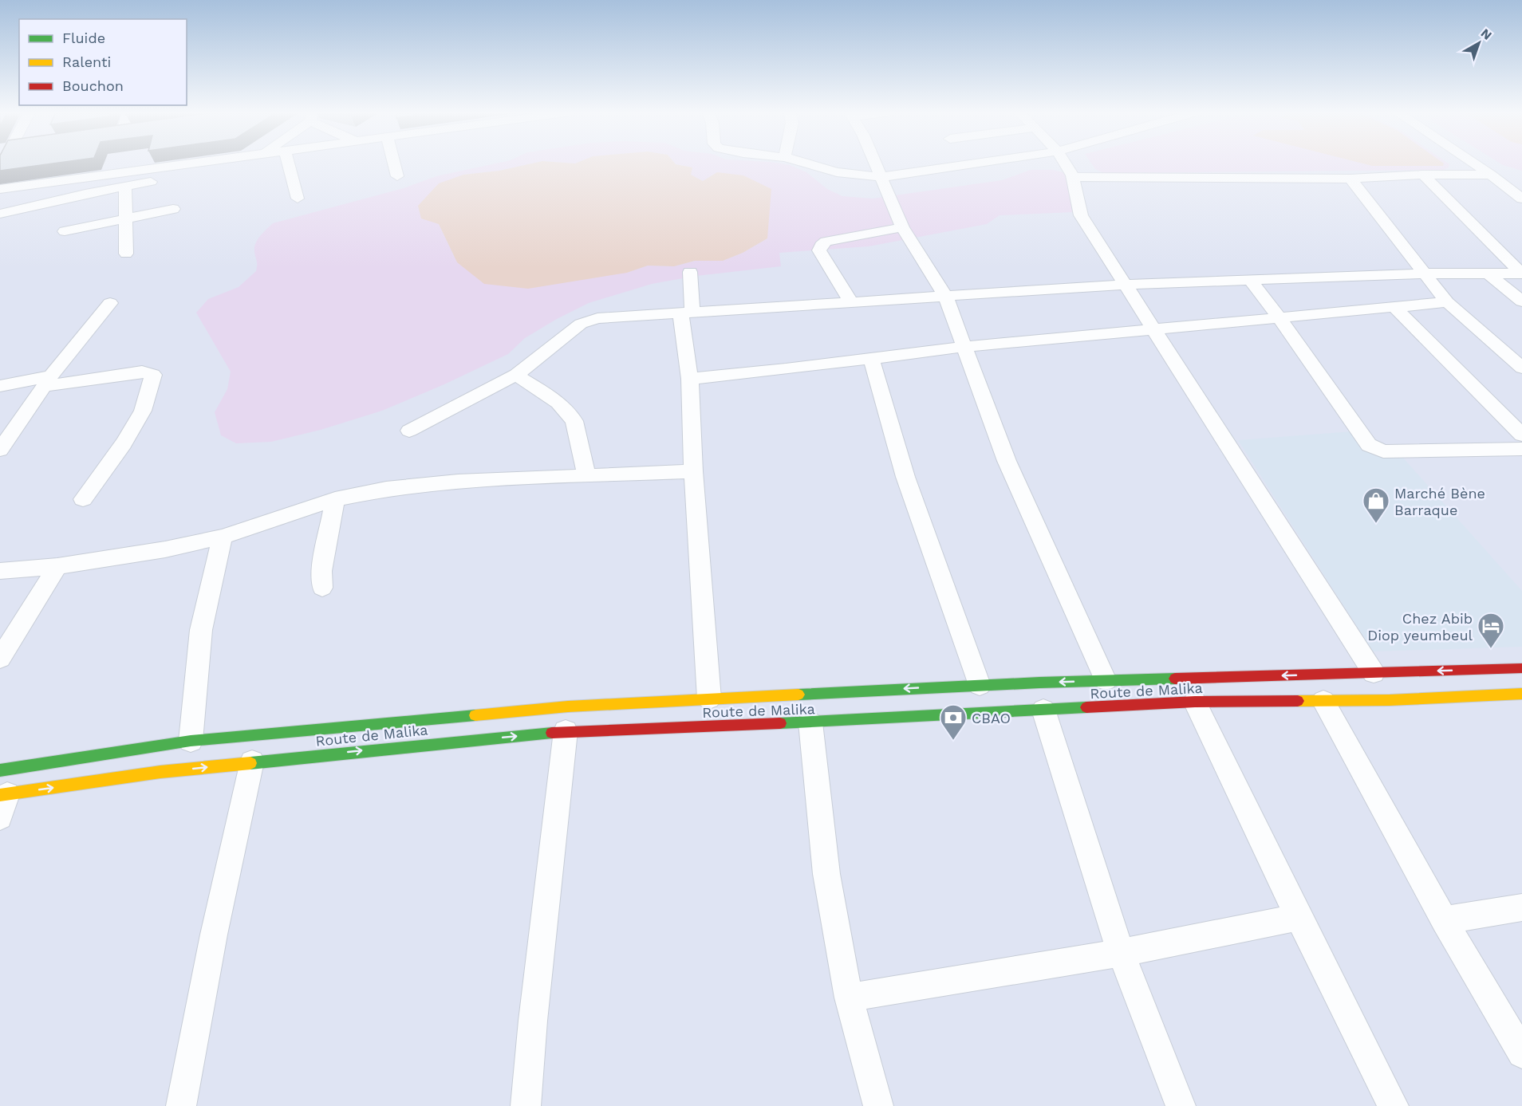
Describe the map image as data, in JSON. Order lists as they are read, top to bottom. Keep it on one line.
{"streets":{"main road":["Route de Malika"]},"places":{"shop":["Marché Bène Barraque"],"hotel":["Chez Abib Diop yeumbeul"],"bank":["CBAO"]},"legend":["Fluide","Ralenti","Bouchon"],"north":"top right"}
